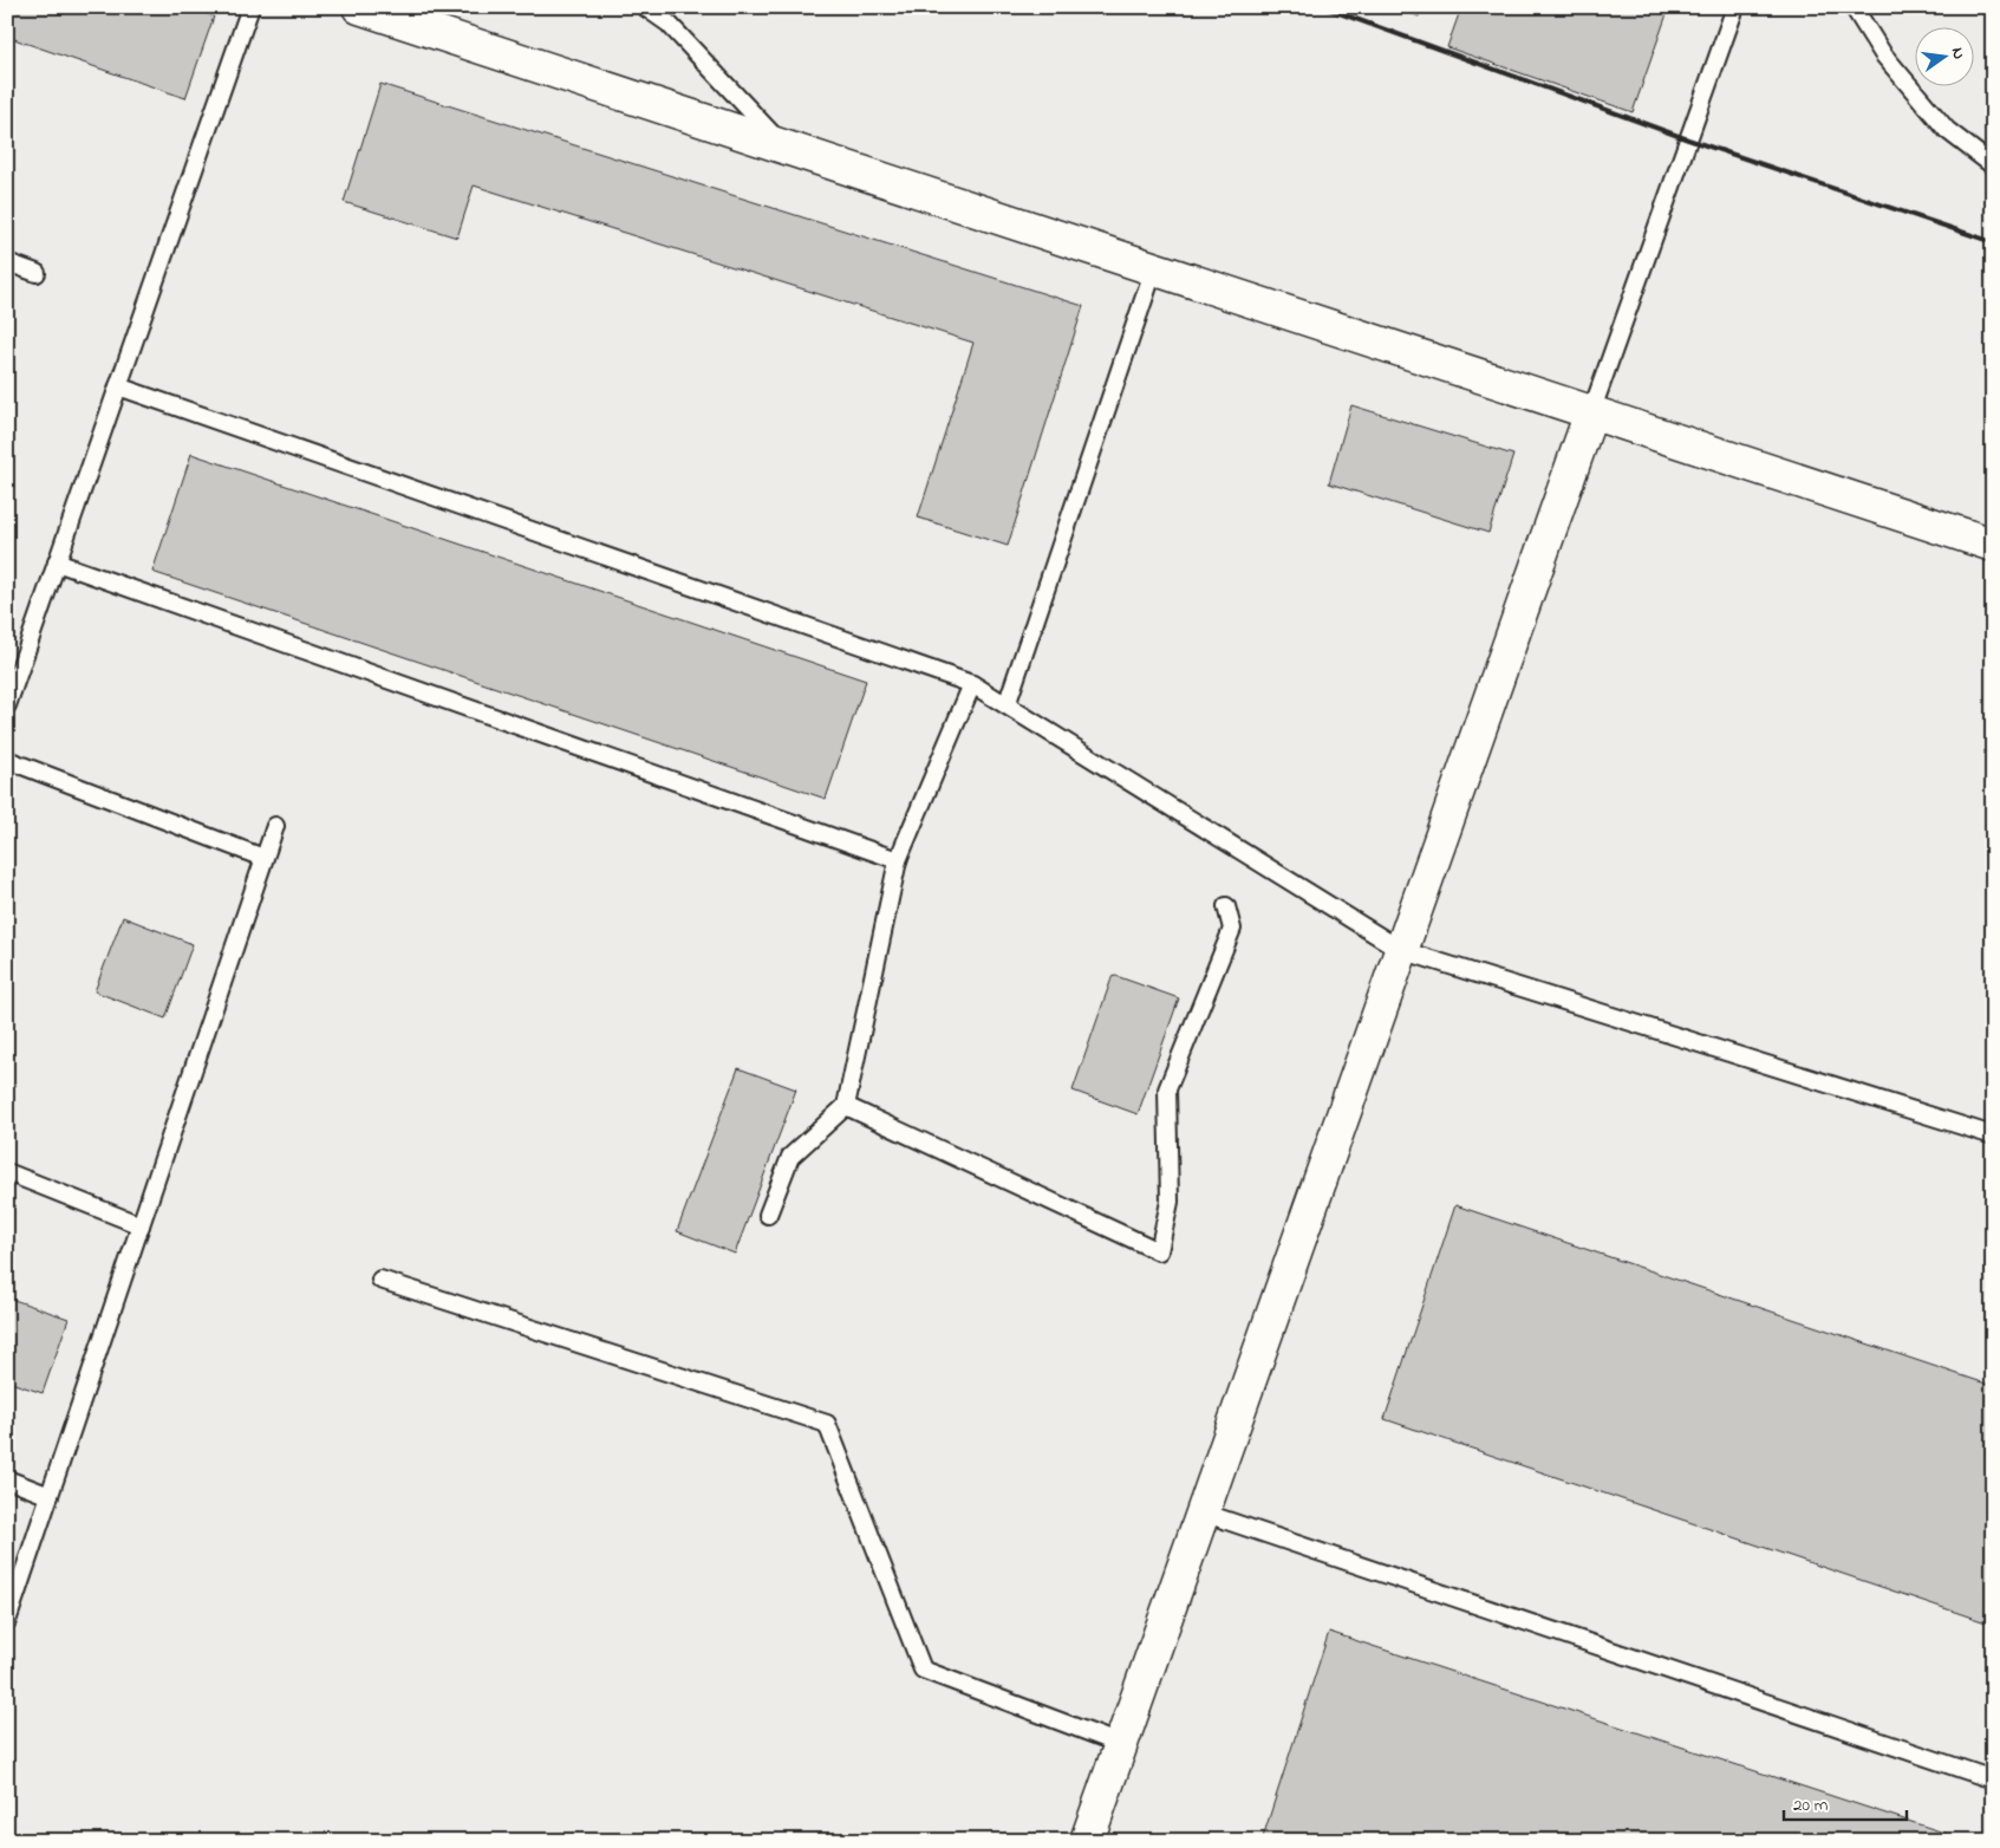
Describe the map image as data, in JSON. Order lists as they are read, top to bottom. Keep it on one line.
{"scale_bar":"20 m","north":"right"}
